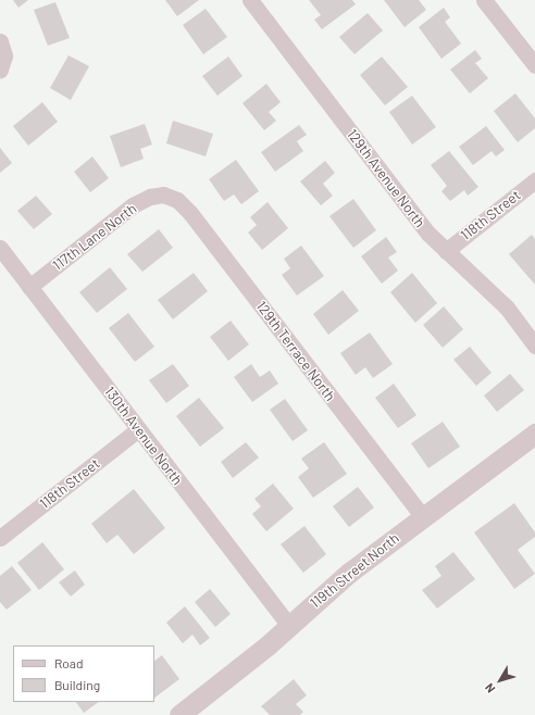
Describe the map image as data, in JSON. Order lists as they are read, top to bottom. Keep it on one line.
{"streets":{"street":["129th Avenue North","118th Street","117th Lane North","129th Terrace North","130th Avenue North","119th Street North"]},"crossings":[["129th Avenue North","118th Street"],["118th Street","130th Avenue North"],["117th Lane North","129th Terrace North"],["117th Lane North","130th Avenue North"],["129th Terrace North","119th Street North"],["130th Avenue North","119th Street North"]],"legend":["Road","Building"],"north":"bottom left"}
